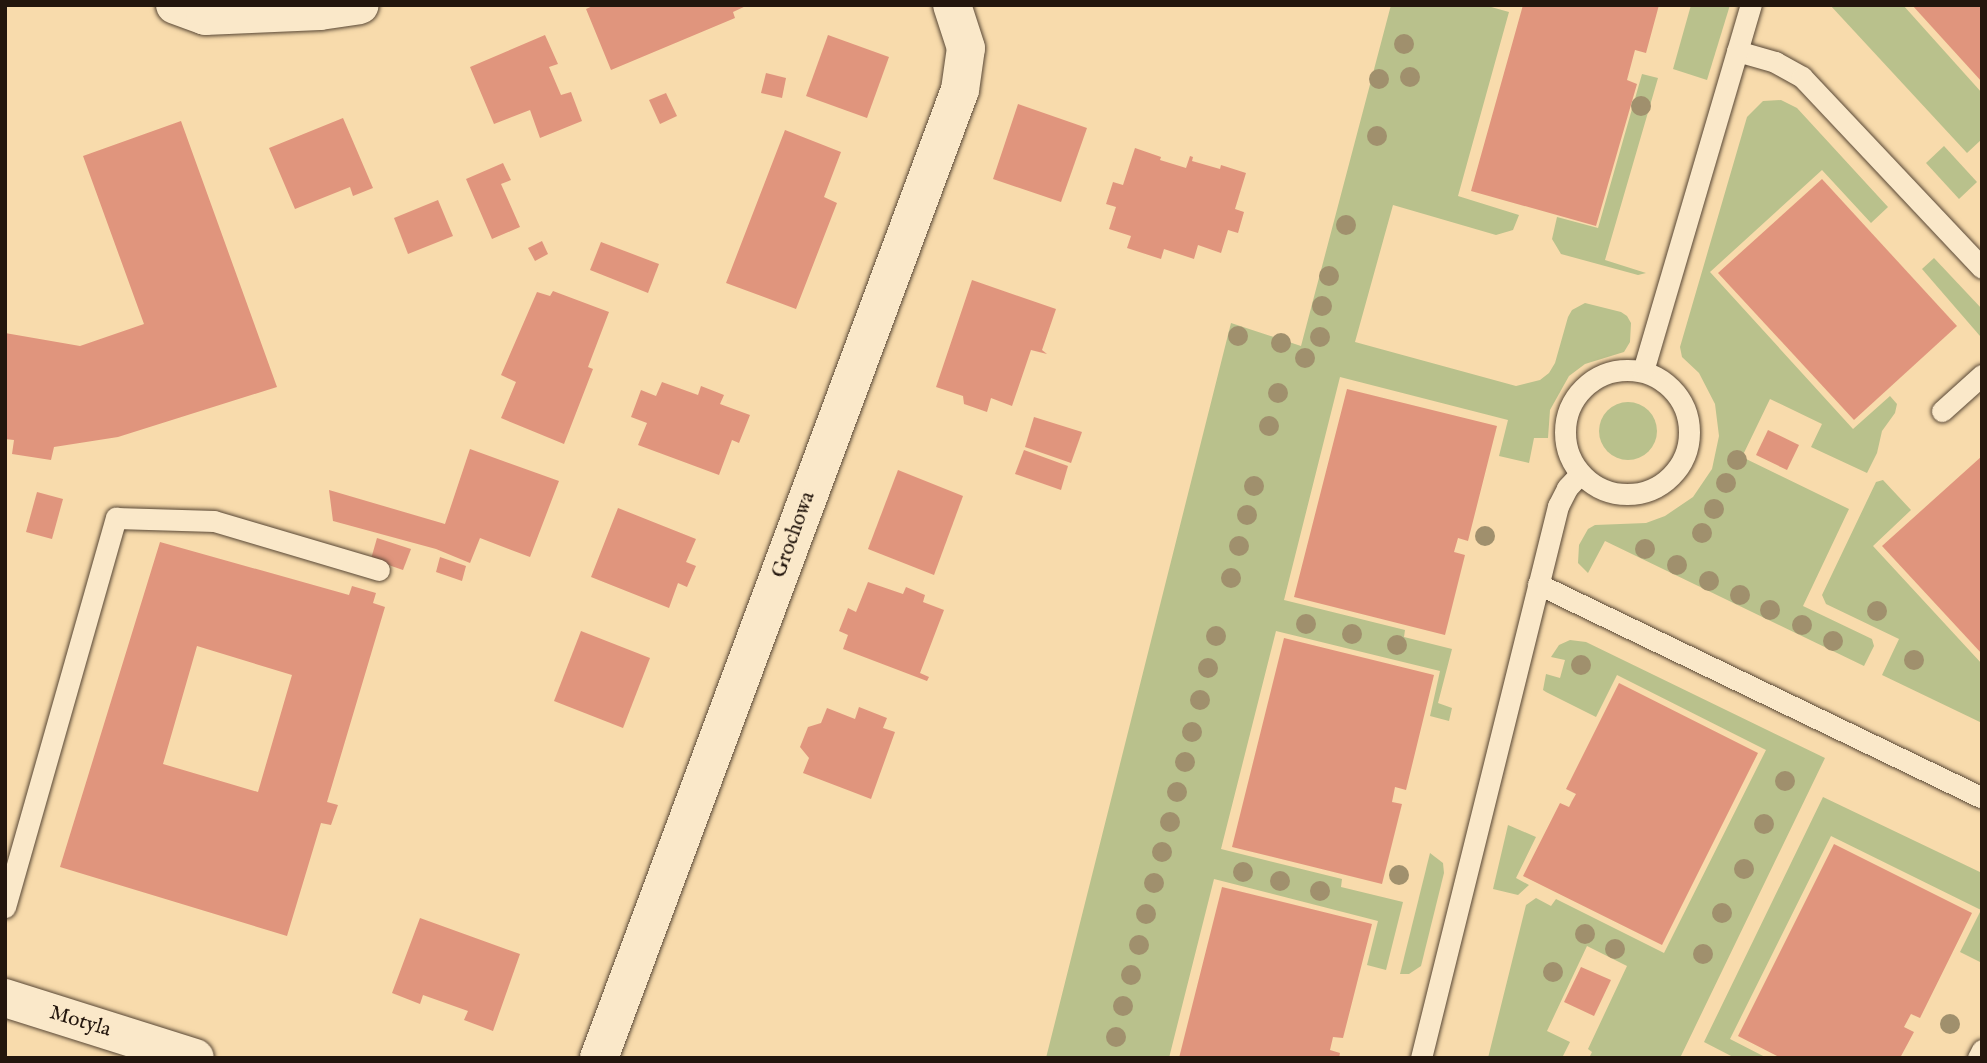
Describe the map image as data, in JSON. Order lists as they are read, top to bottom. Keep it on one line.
{"streets":{"street":["Grochowa","Motyla"]}}
